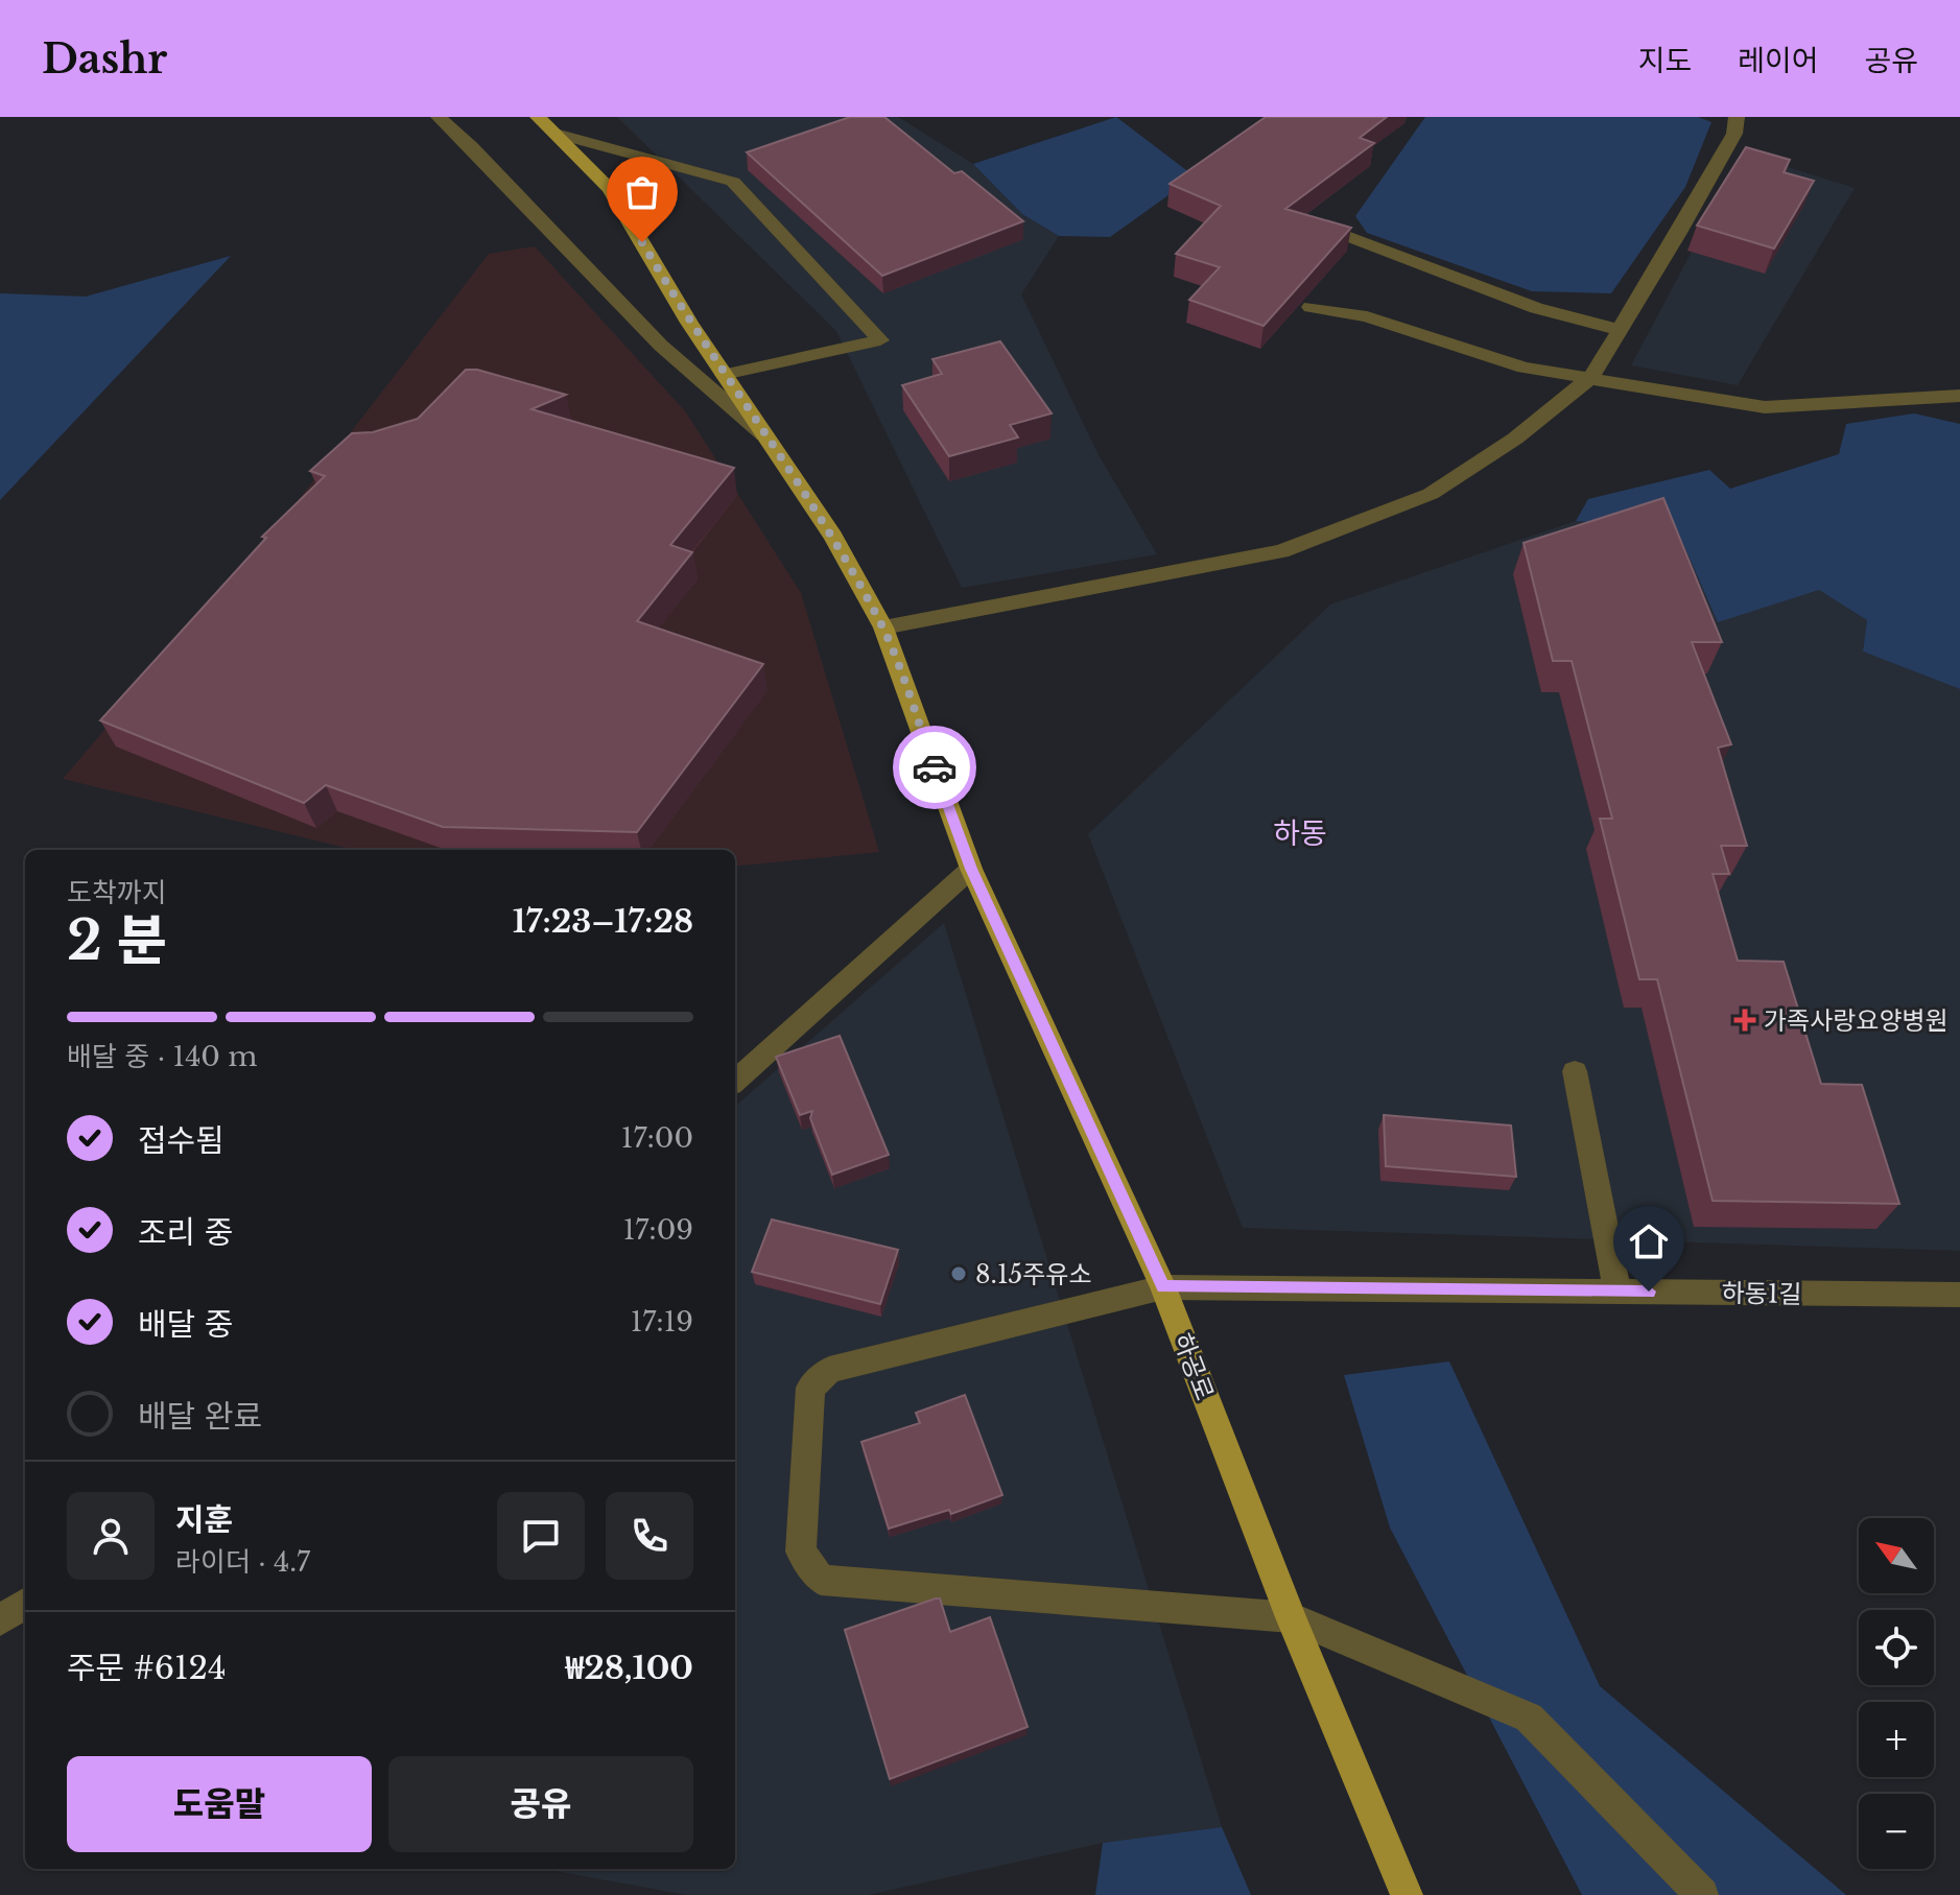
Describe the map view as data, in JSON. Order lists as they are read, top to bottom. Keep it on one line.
{"streets":{"main road":["하공로"],"street":["하동1길"]},"crossings":[["하동1길","하공로"]],"districts":["하동"],"places":{"health":["가족사랑요양병원"],"other":["8.15주유소"]},"north":"top left","page":{"header":"Dashr","nav":["지도","레이어","공유"],"heading":["2 분","도착까지","17:23–17:28"],"panel":["지훈","라이더 · 4.7","주문 #6124","₩28,100"],"bar":"배달 중 · 140 m","list":[["접수됨","17:00"],["조리 중","17:09"],["배달 중","17:19"],"배달 완료"],"map_buttons":["+","−"],"buttons":["도움말","공유"]}}
